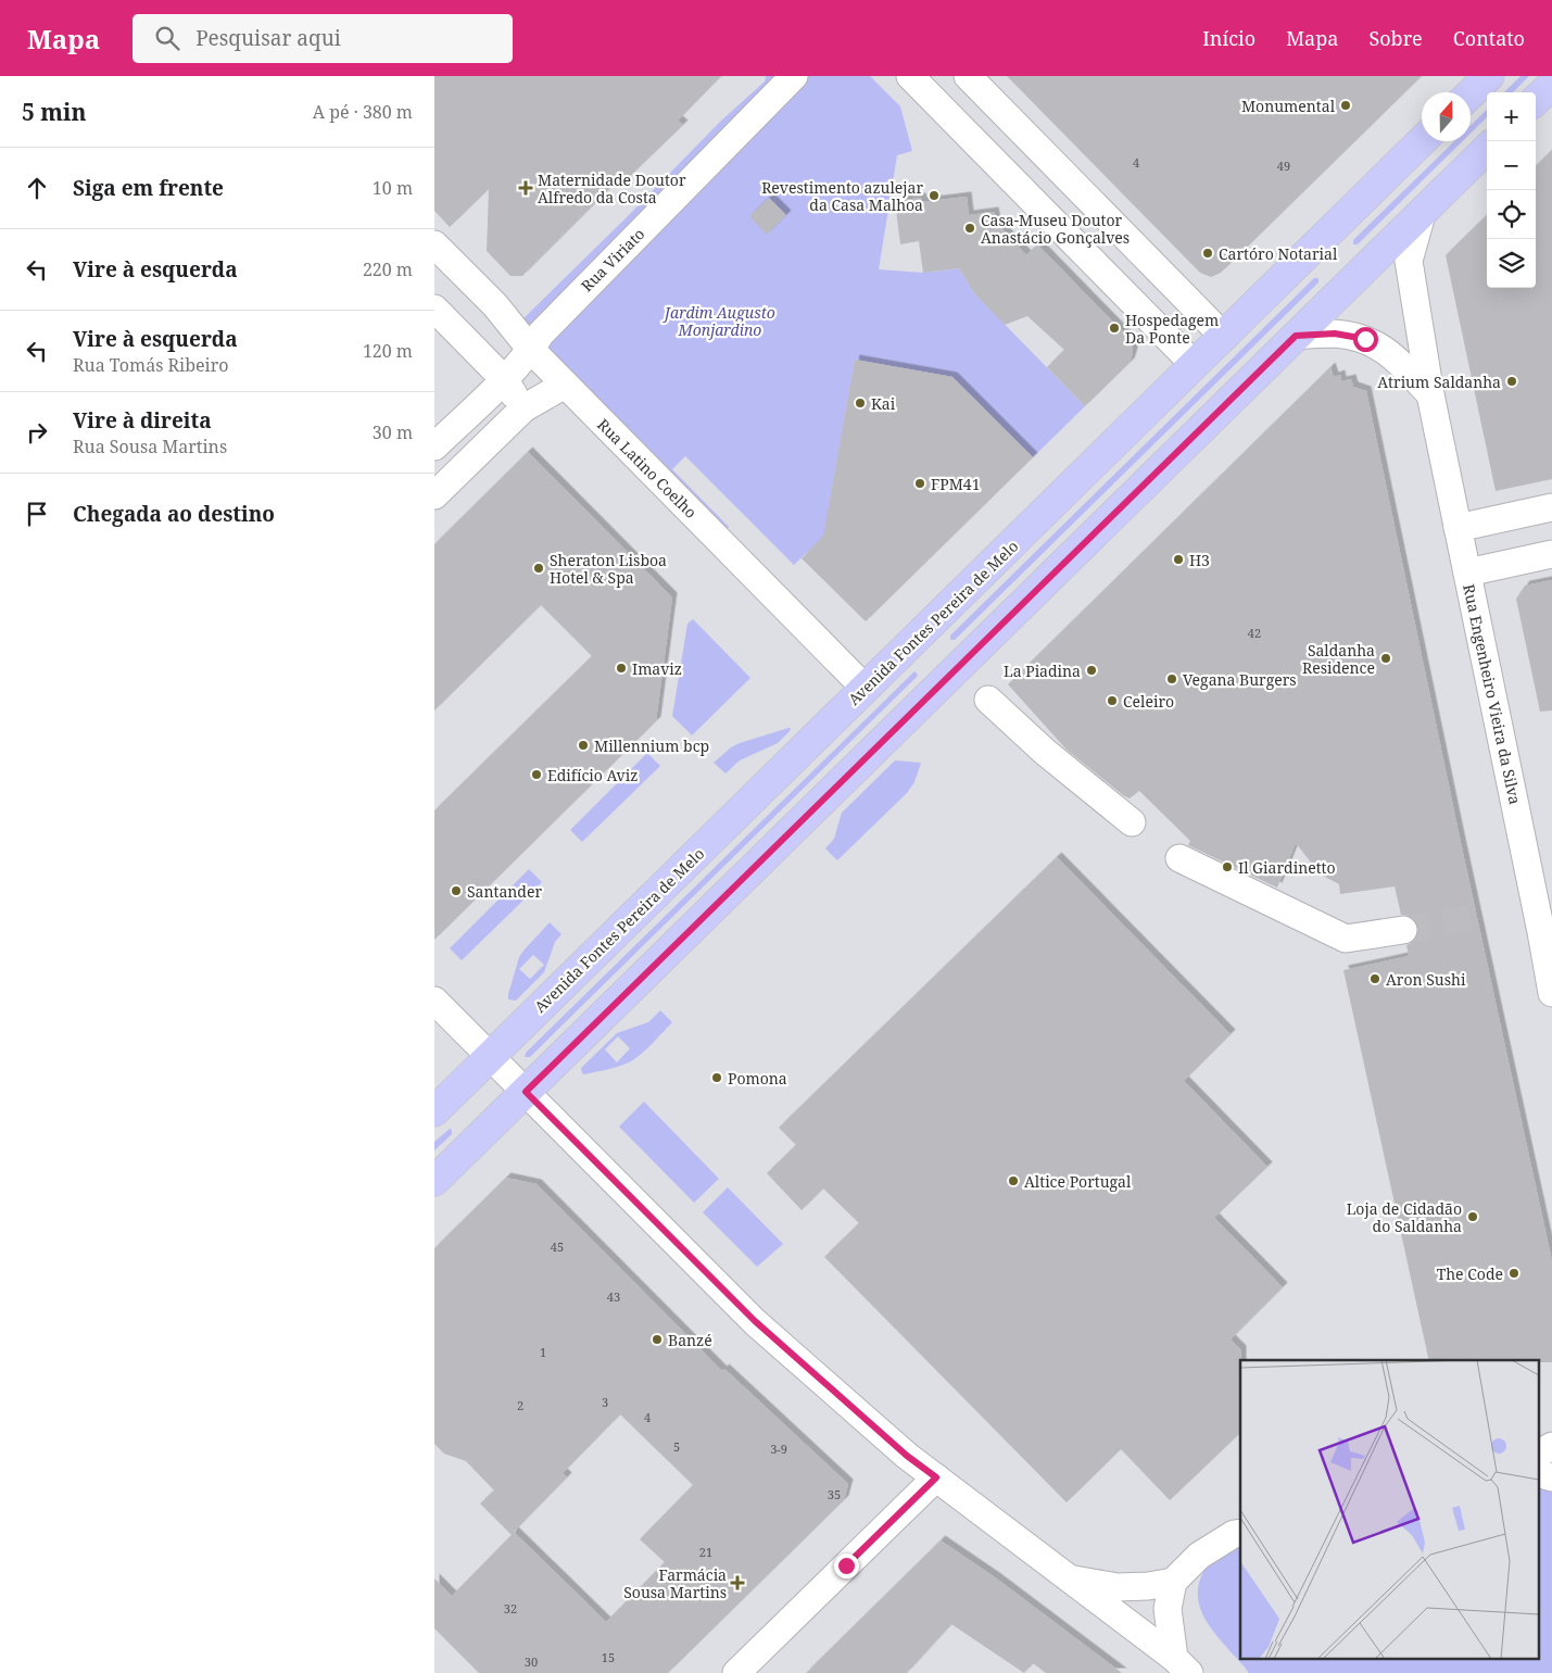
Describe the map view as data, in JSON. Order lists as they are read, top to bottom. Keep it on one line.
{"streets":{"main road":["Avenida Fontes Pereira de Melo"],"street":["Rua Viriato","Rua Latino Coelho","Rua Engenheiro Vieira da Silva"]},"crossings":[["Rua Viriato","Rua Latino Coelho"],["Rua Latino Coelho","Avenida Fontes Pereira de Melo"]],"parks":["Jardim Augusto Monjardino"],"places":{"other":["Monumental","Revestimento azulejar da Casa Malhoa","Casa-Museu Doutor Anastácio Gonçalves","Cartóro Notarial","Hospedagem Da Ponte","Atrium Saldanha","Kai","FPM41","H3","Sheraton Lisboa Hotel & Spa","Saldanha Residence","Imaviz","La Piadina","Vegana Burgers","Celeiro","Millennium bcp","Edifício Aviz","Il Giardinetto","Santander","Aron Sushi","Pomona","Altice Portugal","Loja de Cidadão do Saldanha","The Code","Banzé"],"health":["Maternidade Doutor Alfredo da Costa","Farmácia Sousa Martins"]},"house_numbers":["4","49","42","45","43","1","3","2","4","5","3-9","35","21","32","15","30"],"north":"top","page":{"header":"Mapa","search":"Pesquisar aqui","nav":["Início","Mapa","Sobre","Contato"],"heading":["5 min","A pé · 380 m"],"map_buttons":["+","−"],"list":[["Siga em frente","10 m"],["Vire à esquerda","220 m"],["Vire à esquerda","Rua Tomás Ribeiro","120 m"],["Vire à direita","Rua Sousa Martins","30 m"],"Chegada ao destino"]}}
